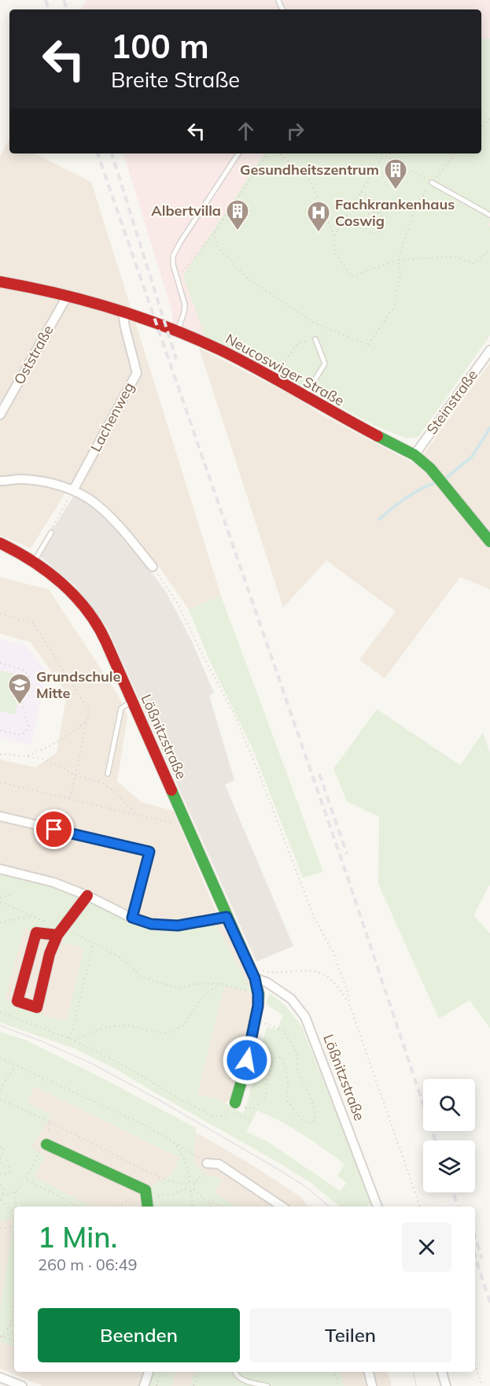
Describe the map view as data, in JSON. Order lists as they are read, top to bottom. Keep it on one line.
{"streets":{"street":["Oststraße","Neucoswiger Straße","Steinstraße","Lachenweg","Lößnitzstraße"]},"crossings":[["Oststraße","Neucoswiger Straße"],["Neucoswiger Straße","Steinstraße"],["Neucoswiger Straße","Lachenweg"]],"places":{"building":["Gesundheitszentrum","Albertvilla"],"hospital":["Fachkrankenhaus Coswig"],"school or university":["Grundschule Mitte"]},"page":{"turn":["100 m","Breite Straße"],"heading":["1 Min.","260 m · 06:49"],"buttons":["Beenden","Teilen"]}}
